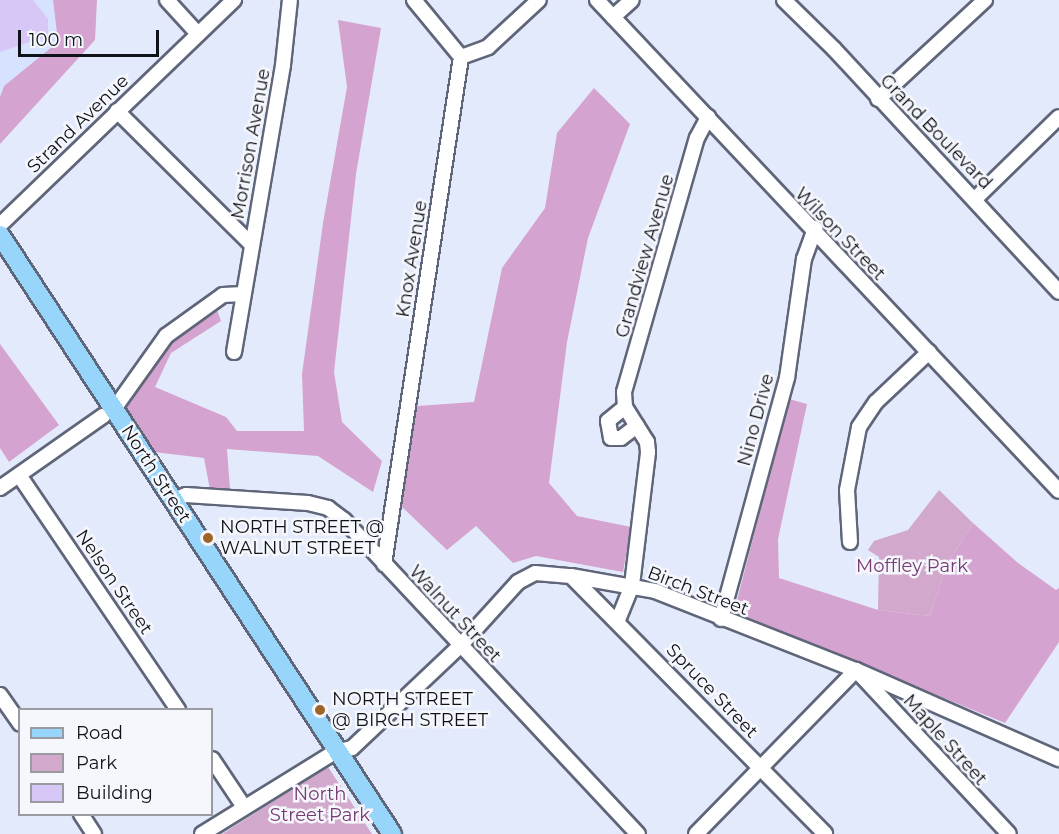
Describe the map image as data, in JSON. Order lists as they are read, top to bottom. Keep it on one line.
{"streets":{"main road":["North Street"],"street":["Strand Avenue","Grand Boulevard","Morrison Avenue","Wilson Street","Grandview Avenue","Knox Avenue","Nino Drive","Nelson Street","Birch Street","Walnut Street","Spruce Street","Maple Street"]},"crossings":[["Wilson Street","Grandview Avenue"],["Wilson Street","Nino Drive"],["Knox Avenue","Walnut Street"],["Nino Drive","Birch Street"],["North Street","Birch Street"],["North Street","Walnut Street"],["Birch Street","Walnut Street"],["Birch Street","Spruce Street"],["Birch Street","Maple Street"]],"parks":["Moffley Park","North Street Park"],"places":["NORTH STREET @ WALNUT STREET","NORTH STREET @ BIRCH STREET"],"legend":["Road","Park","Building"],"scale_bar":"100 m"}
